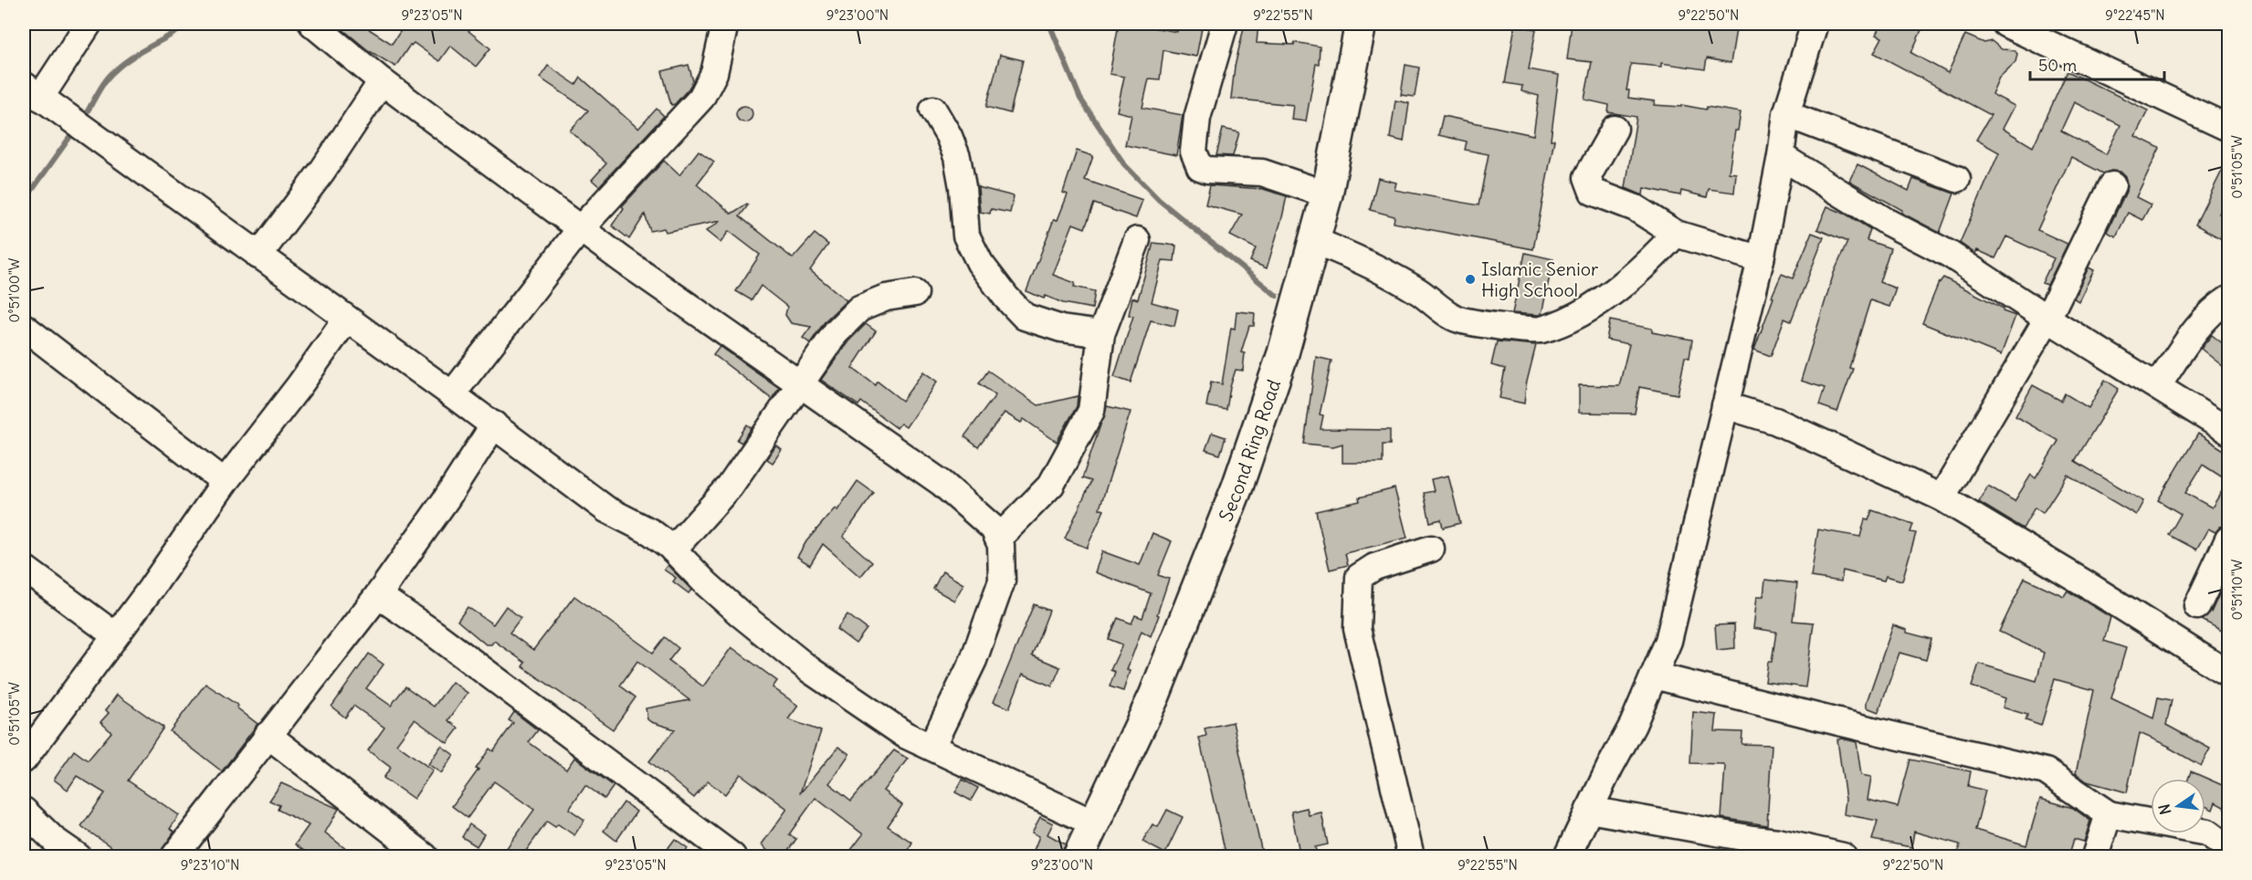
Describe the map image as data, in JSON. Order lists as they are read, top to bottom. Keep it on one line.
{"streets":{"main road":["Second Ring Road"]},"places":["Islamic Senior High School"],"scale_bar":"50 m","north":"left","coordinates":["9°23'05\"N","9°23'00\"N","9°22'55\"N","9°22'50\"N","9°22'45\"N","0°51'05\"W","0°51'00\"W","0°51'10\"W","9°23'10\"N"]}
